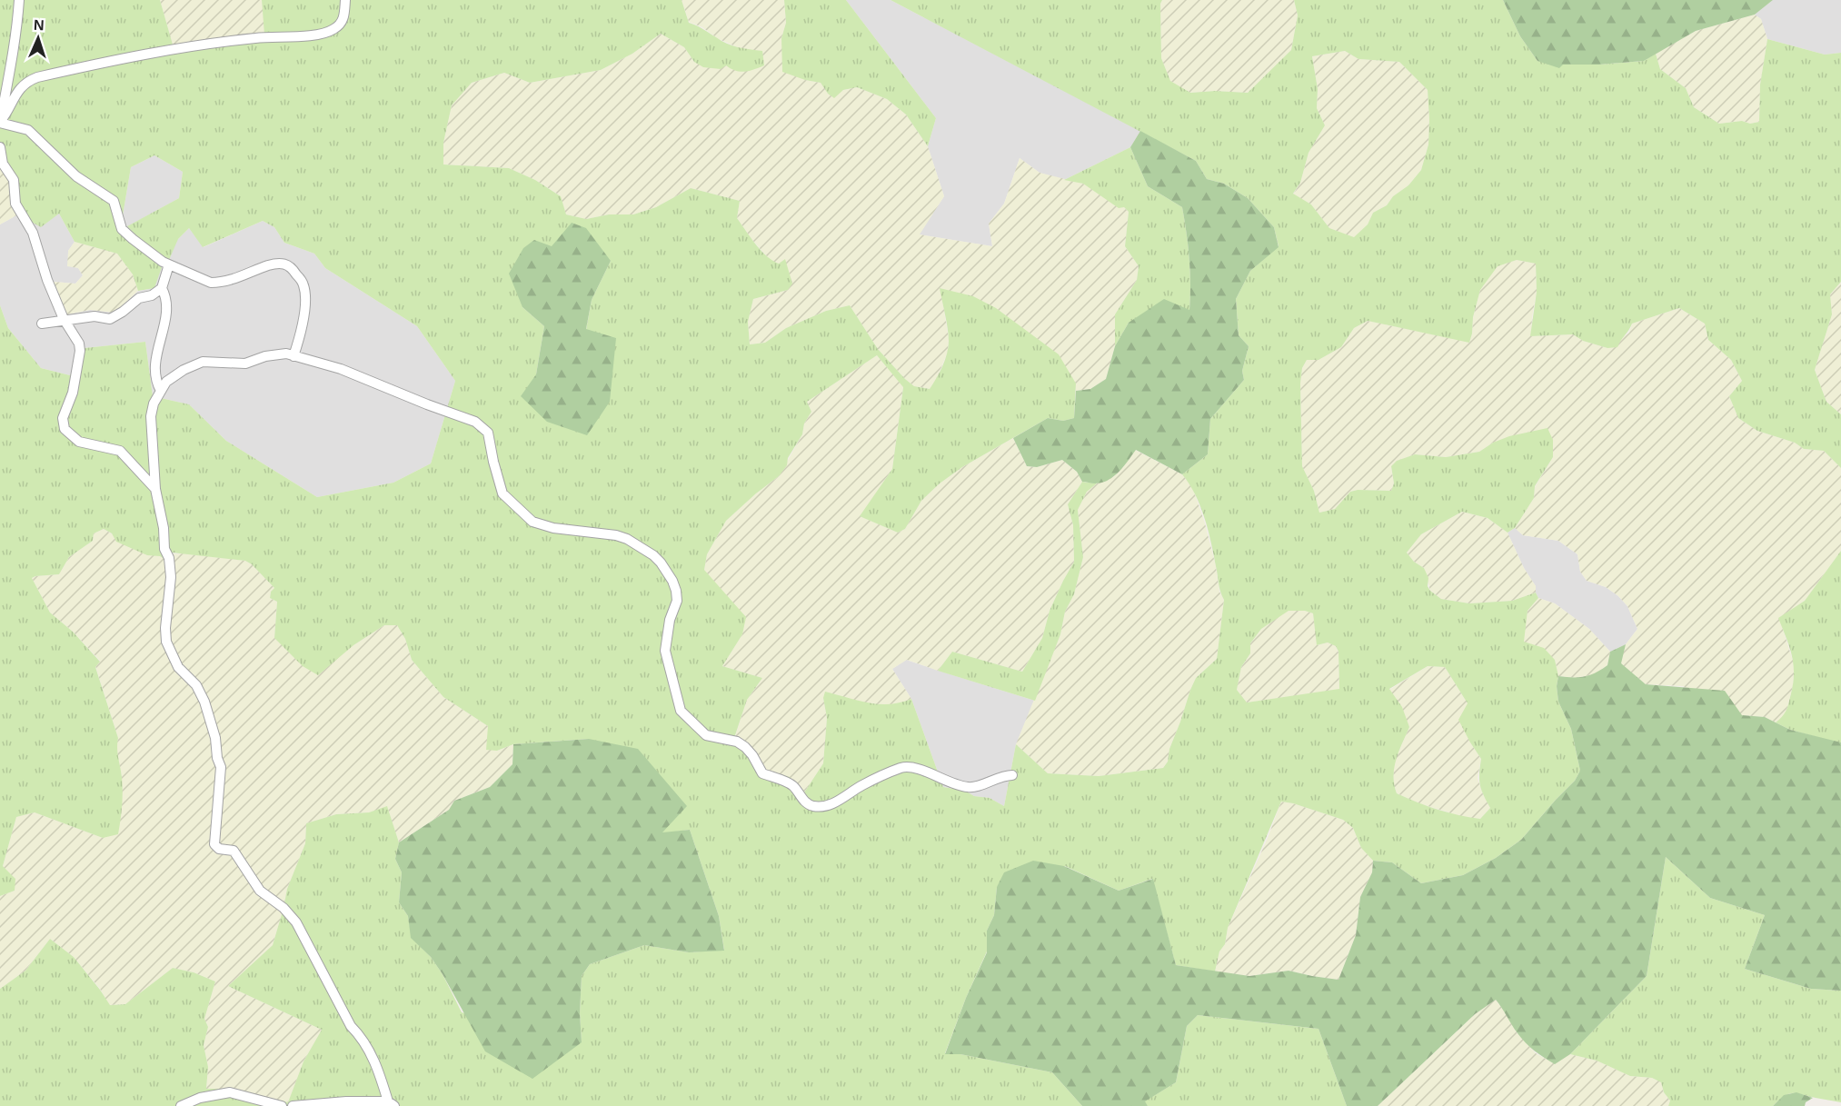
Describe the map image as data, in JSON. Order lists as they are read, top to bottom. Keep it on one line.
{"north":"top"}
